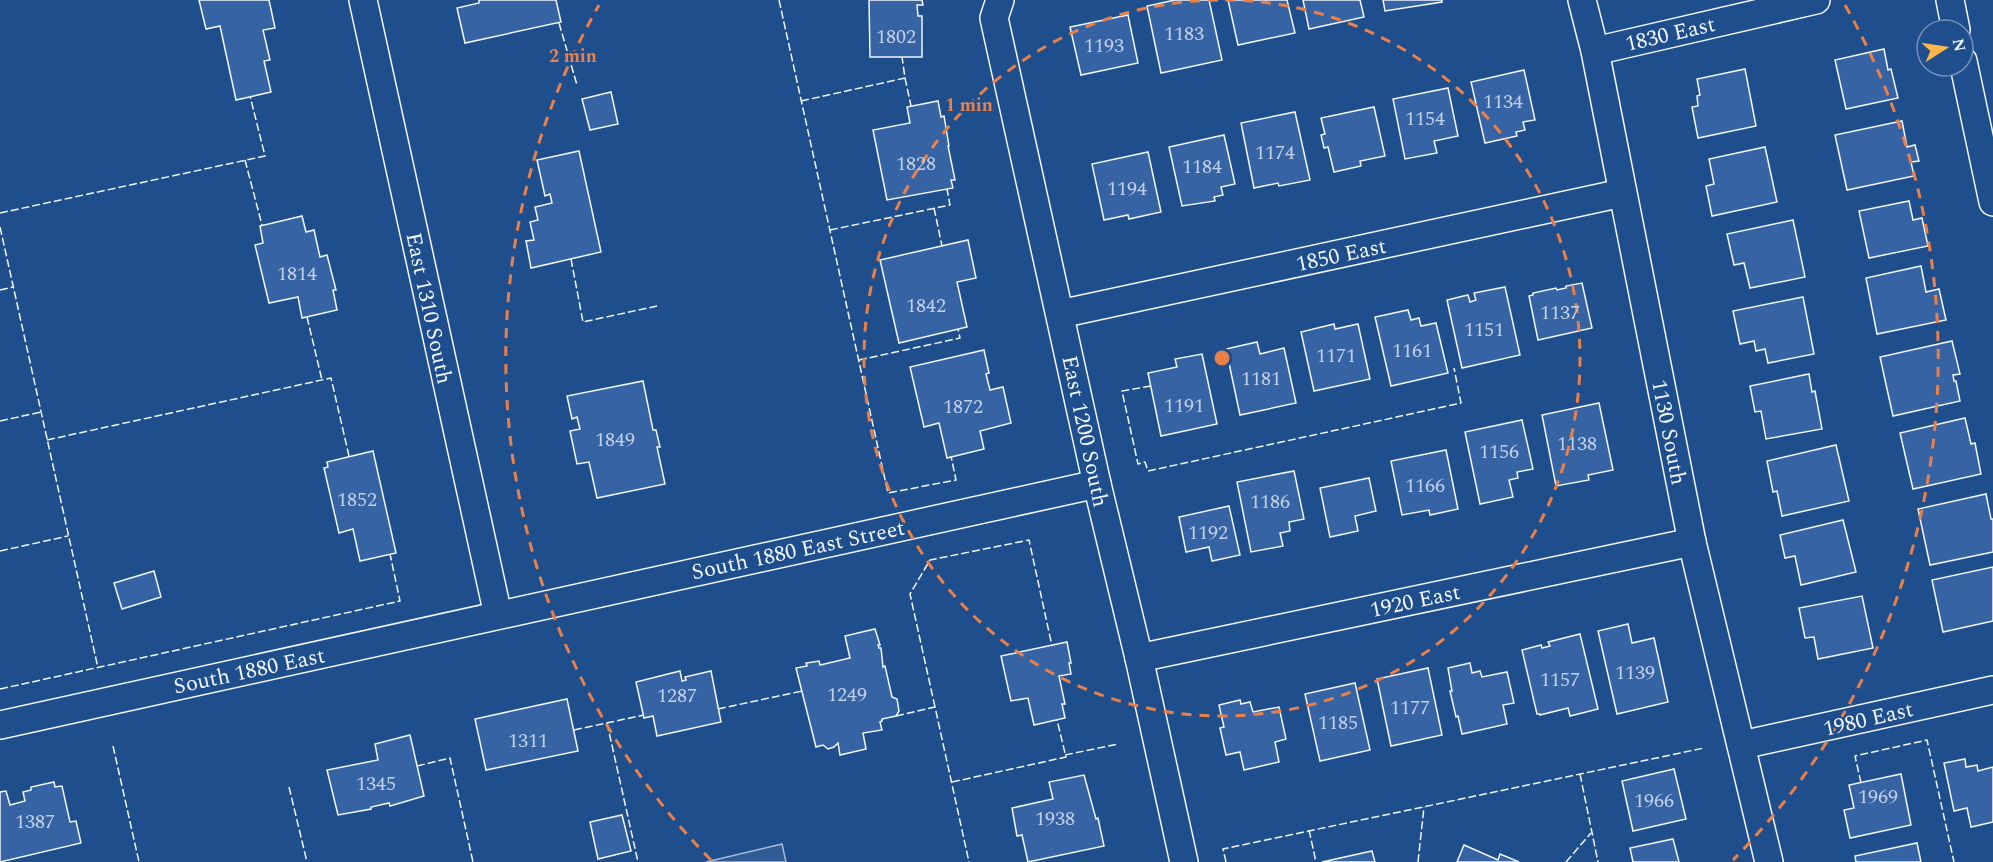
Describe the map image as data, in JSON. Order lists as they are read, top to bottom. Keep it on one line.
{"streets":{"street":["1830 East","1850 East","East 1310 South","East 1200 South","1130 South","South 1880 East Street","1920 East","South 1880 East","1980 East"]},"crossings":[["1830 East","1130 South"],["1850 East","East 1200 South"],["1850 East","1130 South"],["East 1310 South","South 1880 East Street"],["East 1310 South","South 1880 East"],["East 1200 South","South 1880 East Street"],["East 1200 South","1920 East"],["1130 South","1920 East"],["1130 South","1980 East"],["South 1880 East Street","South 1880 East"]],"house_numbers":["1183","1802","1193","1134","1154","1174","1828","1184","1194","1814","1842","1137","1151","1161","1171","1181","1191","1872","1849","1138","1156","1166","1852","1186","1192","1139","1157","1249","1287","1177","1185","1311","1345","1969","1966","1938","1387"],"north":"right","rings":["2 min","1 min"]}
